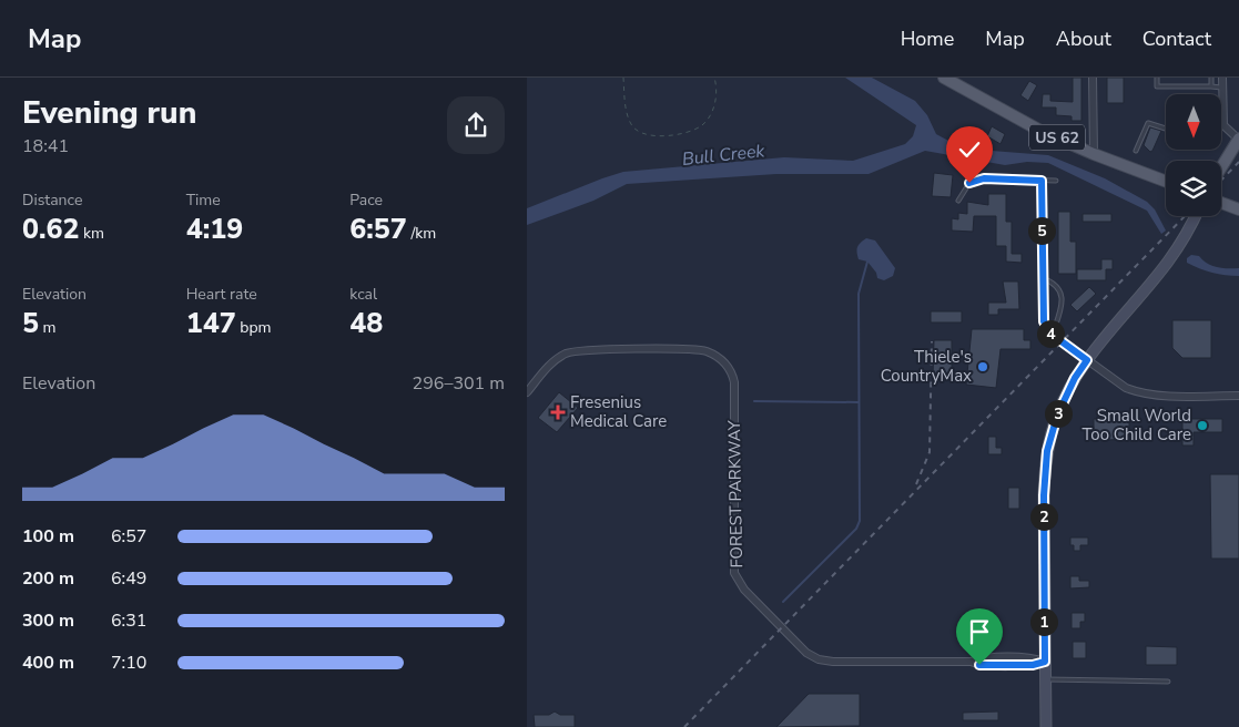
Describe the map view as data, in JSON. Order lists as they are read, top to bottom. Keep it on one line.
{"streets":{"main road":["US 62"],"street":["FOREST PARKWAY"]},"water":["Bull Creek"],"places":{"other":["Thiele's CountryMax","Small World Too Child Care"],"health":["Fresenius Medical Care"]},"north":"bottom","page":{"header":"Map","nav":["Home","Map","About","Contact"],"heading":["Evening run","18:41"],"stats":[["Distance","0.62 km"],["Time","4:19"],["Pace","6:57 /km"],["Elevation","5 m"],["Heart rate","147 bpm"],["kcal","48"]],"pins":["5","4","3","2","1"],"chart":["Elevation","296–301 m"],"list":[{"name":"100 m","note":"6:57"},{"name":"200 m","note":"6:49"},{"name":"300 m","note":"6:31"},{"name":"400 m","note":"7:10"}]}}
